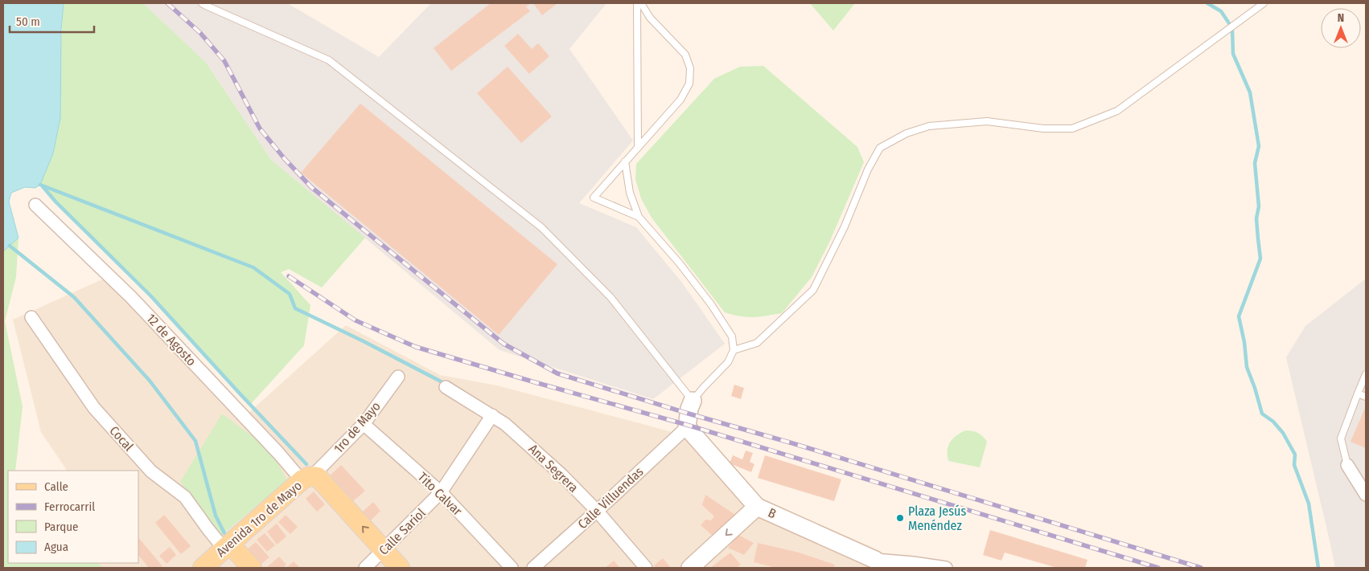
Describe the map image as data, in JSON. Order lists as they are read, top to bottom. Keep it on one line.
{"streets":{"main road":["12 de Agosto","Cocal","Avenida 1ro de Mayo"],"street":["1ro de Mayo","Ana Segrera","Tito Calvar","Calle Villuendas","B","Calle Sariol"]},"crossings":[["12 de Agosto","1ro de Mayo"],["12 de Agosto","Avenida 1ro de Mayo"],["12 de Agosto","Calle Sariol"],["1ro de Mayo","Tito Calvar"],["1ro de Mayo","Avenida 1ro de Mayo"],["Cocal","Avenida 1ro de Mayo"],["Ana Segrera","Calle Villuendas"],["Ana Segrera","Calle Sariol"],["Tito Calvar","Calle Sariol"],["Calle Villuendas","B"]],"places":["Plaza Jesús Menéndez"],"legend":["Calle","Ferrocarril","Parque","Agua"],"scale_bar":"50 m","north":"top"}
